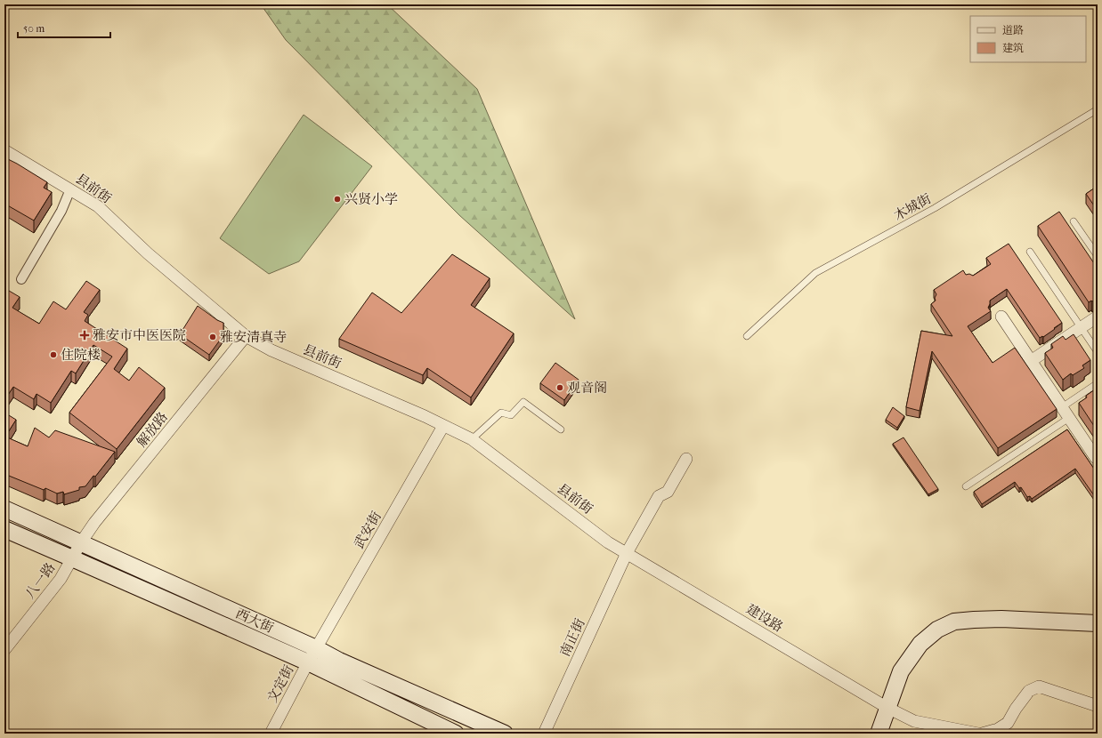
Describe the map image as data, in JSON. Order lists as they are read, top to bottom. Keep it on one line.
{"streets":{"main road":["西大街"],"street":["县前街","解放路","武安街","八一路","建设路","南正街","文定街"],"lane":["木城街"]},"crossings":[["县前街","解放路"],["县前街","武安街"],["县前街","建设路"],["县前街","南正街"],["解放路","八一路"],["解放路","西大街"],["武安街","西大街"],["武安街","文定街"],["八一路","西大街"],["建设路","南正街"],["西大街","文定街"]],"places":{"other":["兴贤小学","雅安清真寺","住院楼","观音阁"],"health":["雅安市中医医院"]},"legend":["道路","建筑"],"scale_bar":"50 m"}
